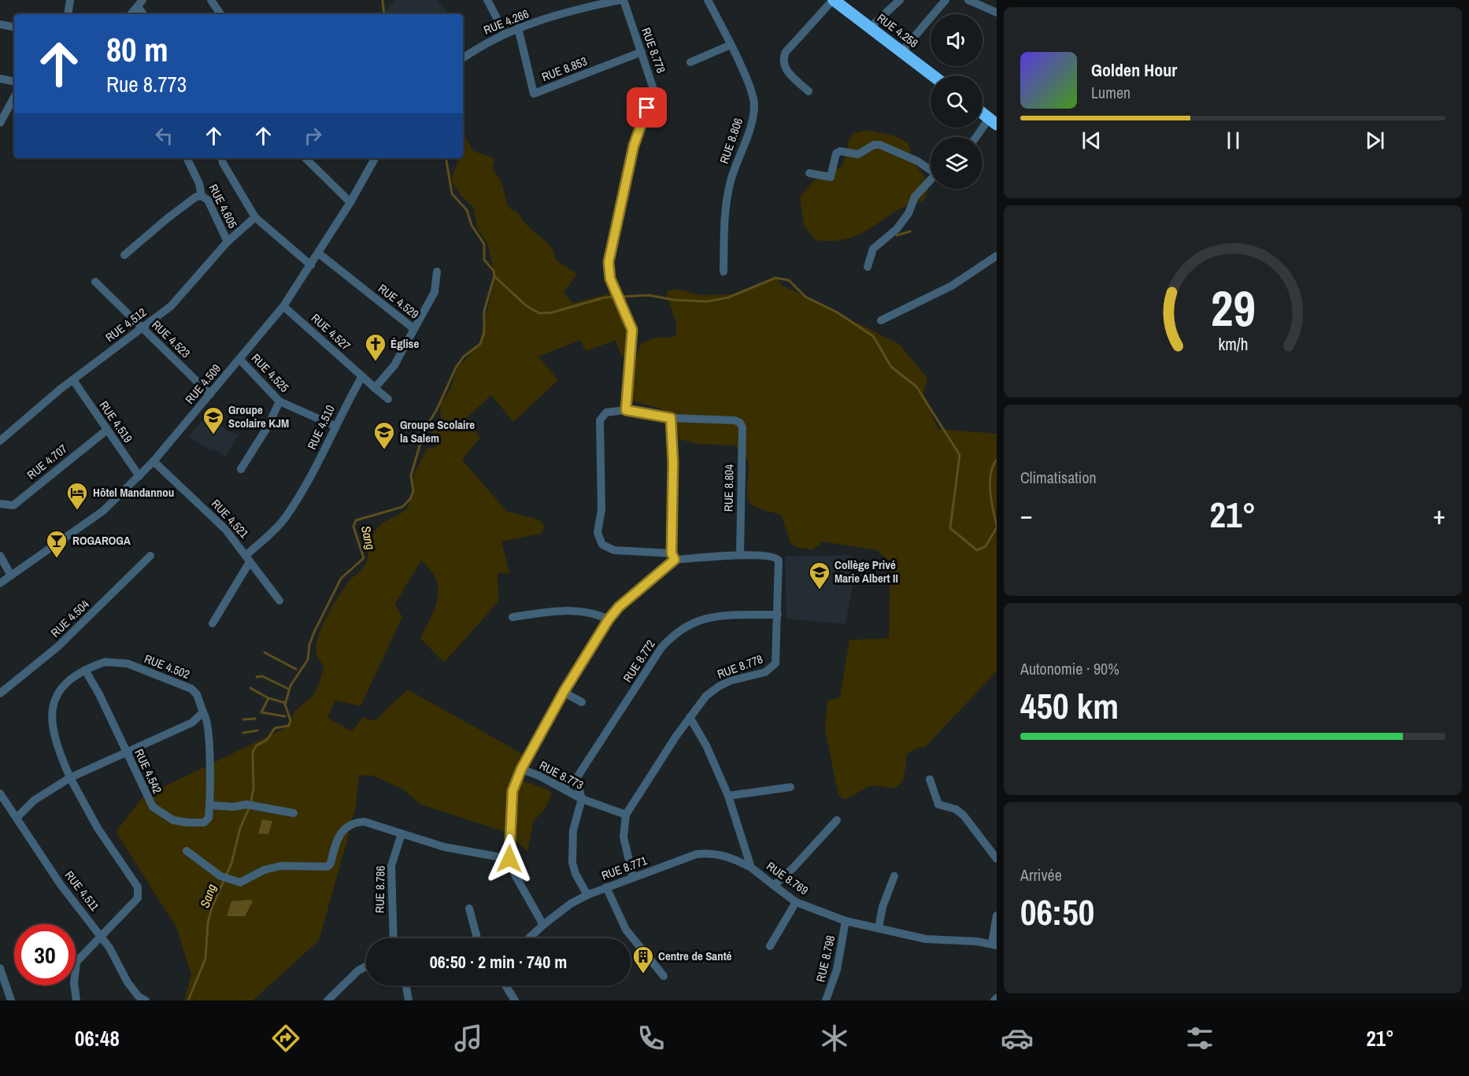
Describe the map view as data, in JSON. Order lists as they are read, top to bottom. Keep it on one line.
{"streets":{"highway":["RUE 4.258"],"street":["RUE 4.266","RUE 8.778","RUE 8.853","RUE 8.806","RUE 4.605","RUE 4.529","RUE 4.512","RUE 4.527","RUE 4.523","RUE 4.525","RUE 4.509","RUE 4.519","RUE 4.510","RUE 4.707","RUE 8.804","RUE 4.521","RUE 4.504","RUE 8.772","RUE 4.502","RUE 4.542","RUE 8.773","RUE 8.771","RUE 8.769","RUE 8.786","RUE 4.511","RUE 8.798"]},"crossings":[["RUE 4.266","RUE 8.853"],["RUE 8.778","RUE 8.853"],["RUE 8.778","RUE 8.804"],["RUE 8.778","RUE 8.772"],["RUE 8.778","RUE 8.773"],["RUE 8.778","RUE 8.771"],["RUE 8.778","RUE 8.769"],["RUE 4.605","RUE 4.512"],["RUE 4.529","RUE 4.509"],["RUE 4.512","RUE 4.523"],["RUE 4.512","RUE 4.519"],["RUE 4.527","RUE 4.509"],["RUE 4.527","RUE 4.510"],["RUE 4.523","RUE 4.509"],["RUE 4.525","RUE 4.509"],["RUE 4.525","RUE 4.510"],["RUE 4.509","RUE 4.519"],["RUE 4.509","RUE 4.521"],["RUE 4.519","RUE 4.707"],["RUE 4.510","RUE 4.521"],["RUE 8.772","RUE 8.773"],["RUE 4.502","RUE 4.542"],["RUE 4.502","RUE 4.511"],["RUE 8.771","RUE 8.769"],["RUE 8.769","RUE 8.798"]],"water":["Sang"],"places":{"church":["Église"],"school or university":["Groupe Scolaire KJM","Groupe Scolaire la Salem","Collège Privé Marie Albert II"],"hotel":["Hôtel Mandannou"],"bar":["ROGAROGA"],"building":["Centre de Santé"]},"page":{"turn":["80 m","Rue 8.773"],"song":["Golden Hour","Lumen"],"tile":["Climatisation",["Autonomie · 90%","450 km"],["Arrivée","06:50"]],"heat":["−","21°","+"],"limit":"30","trip":"06:50 · 2 min · 740 m","tabs":["06:48","21°"],"gauge":["29","km/h"]}}
